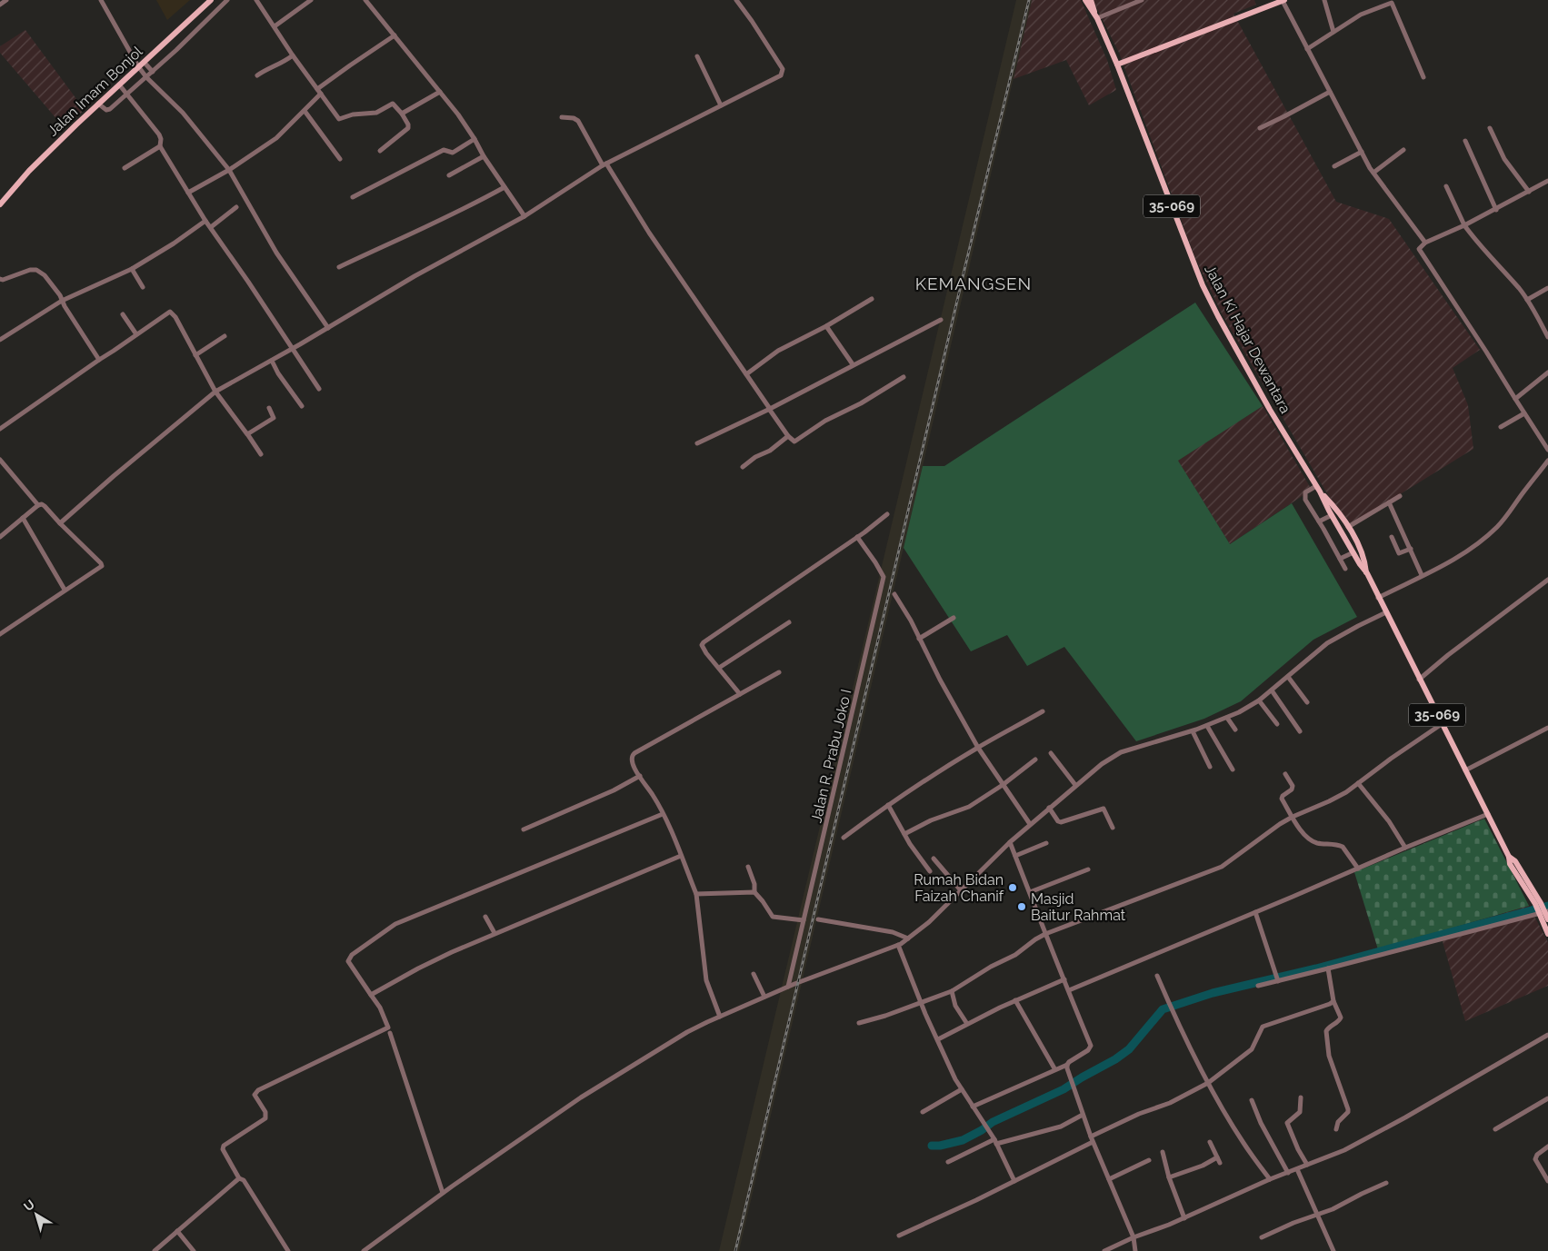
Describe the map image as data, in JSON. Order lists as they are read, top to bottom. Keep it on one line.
{"streets":{"main road":["Jalan Imam Bonjol","35-069","Jalan Ki Hajar Dewantara"],"street":["Jalan R. Prabu Joko I"]},"crossings":[["35-069","Jalan Ki Hajar Dewantara"]],"districts":["KEMANGSEN"],"places":["Rumah Bidan Faizah Chanif","Masjid Baitur Rahmat"],"north":"top left"}
